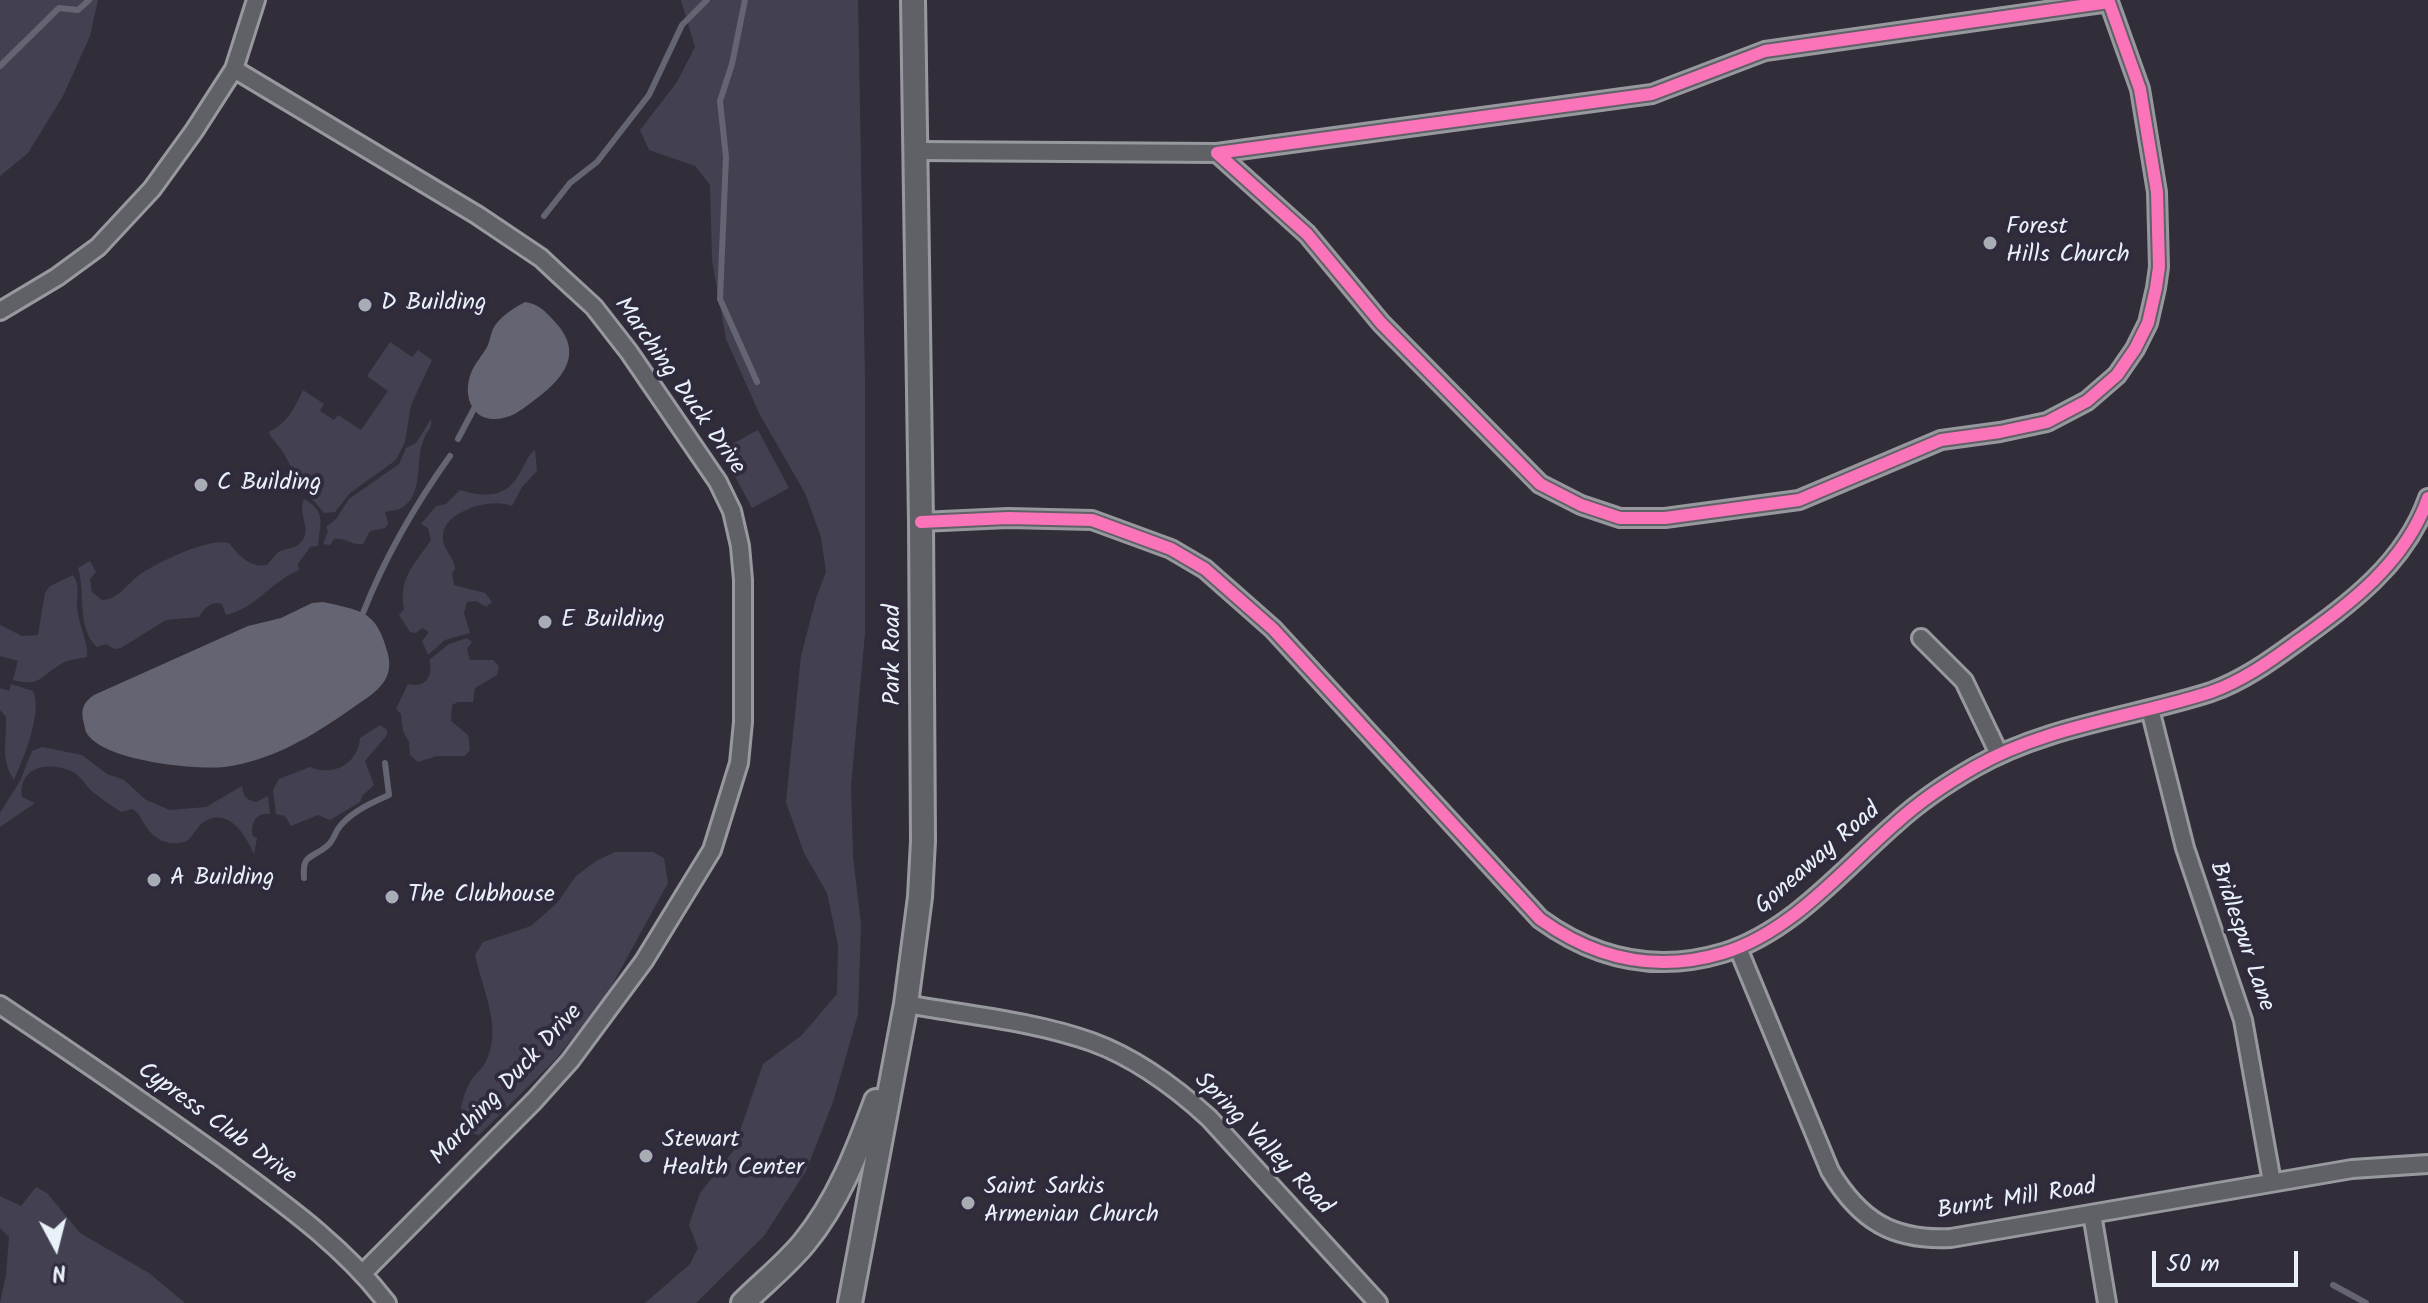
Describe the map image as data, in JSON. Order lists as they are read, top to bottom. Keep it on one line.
{"streets":{"main road":["Park Road"],"street":["Marching Duck Drive","Goneaway Road","Bridlespur Lane","Cypress Club Drive","Spring Valley Road","Burnt Mill Road"]},"crossings":[["Marching Duck Drive","Cypress Club Drive"],["Park Road","Goneaway Road"],["Park Road","Spring Valley Road"],["Goneaway Road","Bridlespur Lane"],["Goneaway Road","Burnt Mill Road"],["Bridlespur Lane","Burnt Mill Road"]],"places":["Forest Hills Church","D Building","C Building","E Building","A Building","The Clubhouse","Stewart Health Center","Saint Sarkis Armenian Church"],"scale_bar":"50 m","north":"bottom"}
